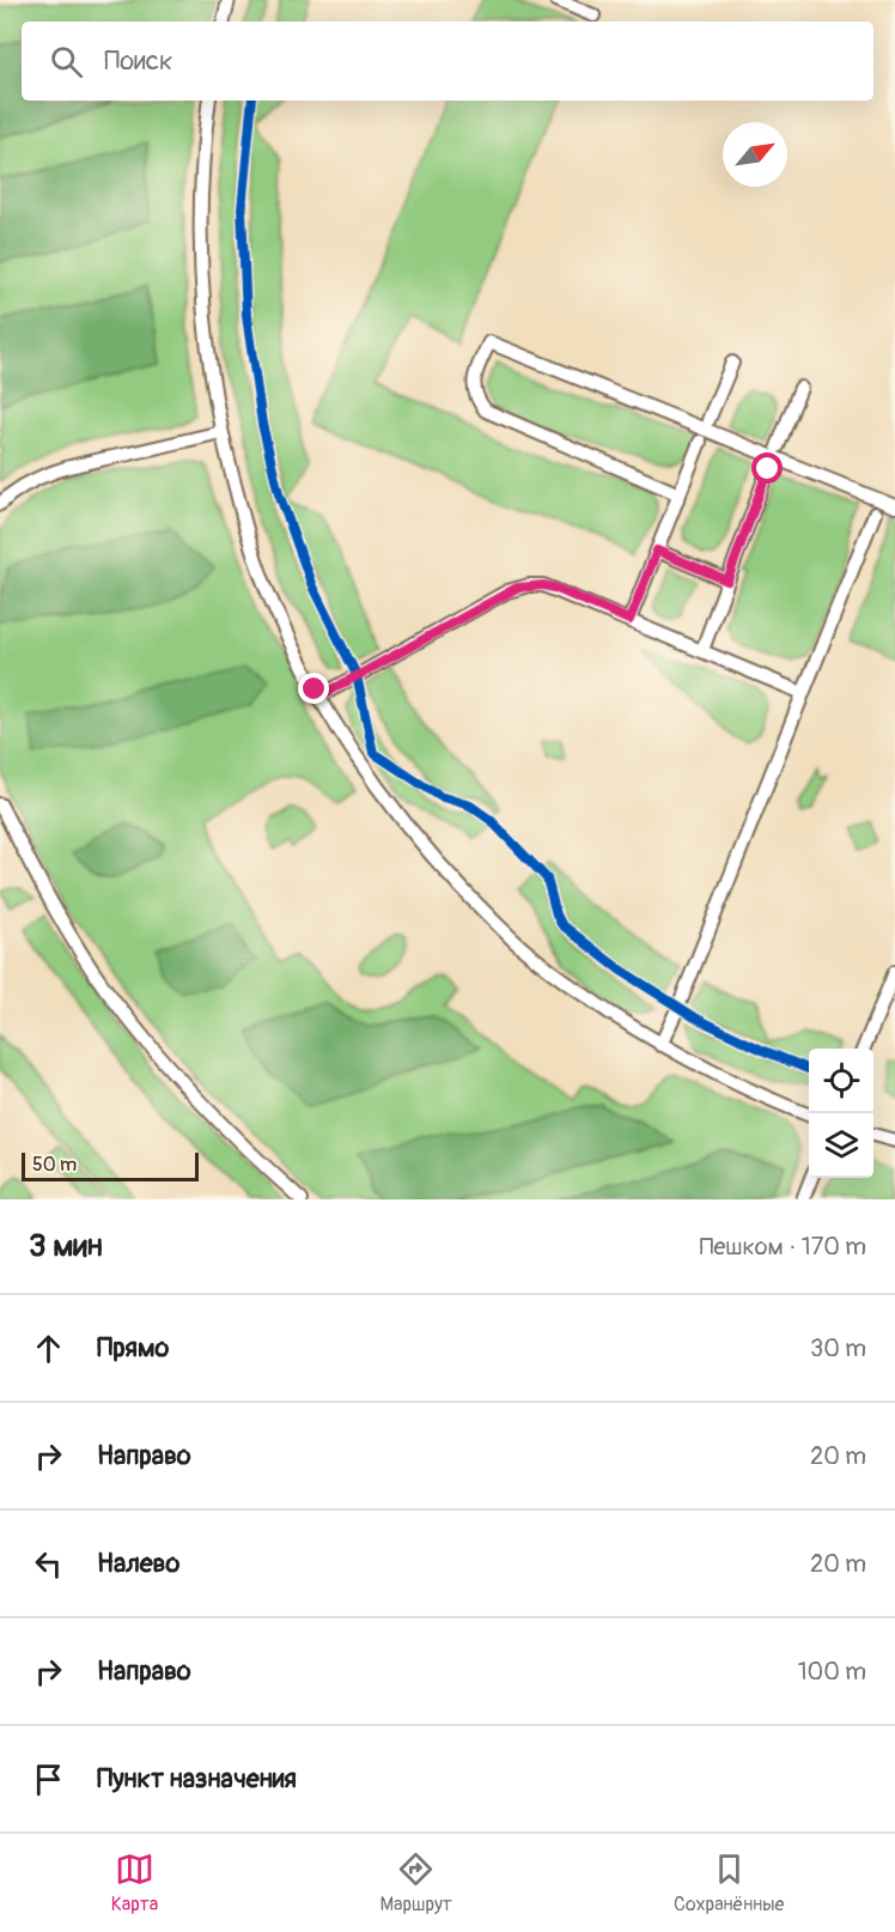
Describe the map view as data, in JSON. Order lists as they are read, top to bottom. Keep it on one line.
{"scale_bar":"50 m","north":"top right","page":{"search":"Поиск","scale":"50 m","heading":["3 мин","Пешком · 170 m"],"list":[["Прямо","30 m"],["Направо","20 m"],["Налево","20 m"],["Направо","100 m"],"Пункт назначения"],"nav":["Карта","Маршрут","Сохранённые"]}}
